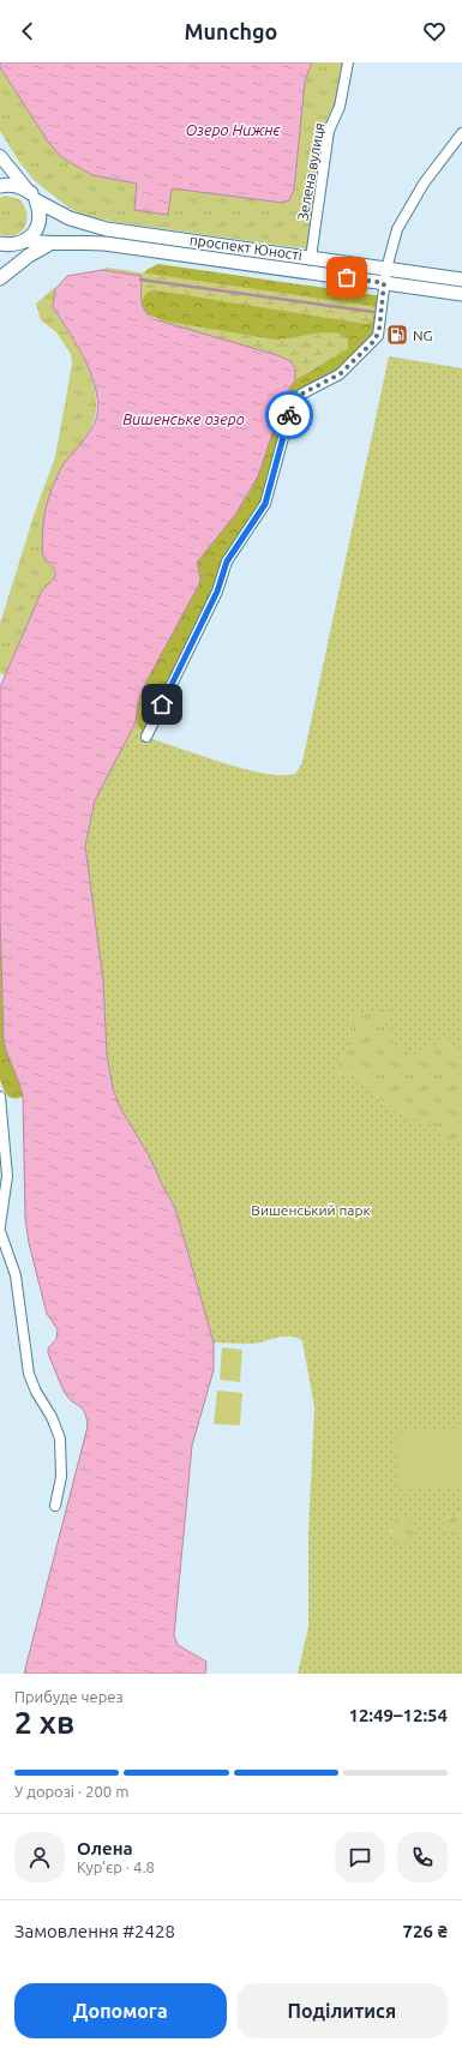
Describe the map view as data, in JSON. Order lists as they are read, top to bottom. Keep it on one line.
{"streets":{"main road":["проспект Юності"],"street":["Зелена вулиця"]},"crossings":[["Зелена вулиця","проспект Юності"]],"water":["Озеро Нижнє","Вишенське озеро"],"parks":["Вишенський парк"],"places":{"fuel station":["NG"]},"page":{"header":"Munchgo","heading":["2 хв","Прибуде через","12:49–12:54"],"panel":["Олена","Кур’єр · 4.8","Замовлення #2428","726 ₴"],"bar":"У дорозі · 200 m","buttons":["Допомога","Поділитися"]}}
